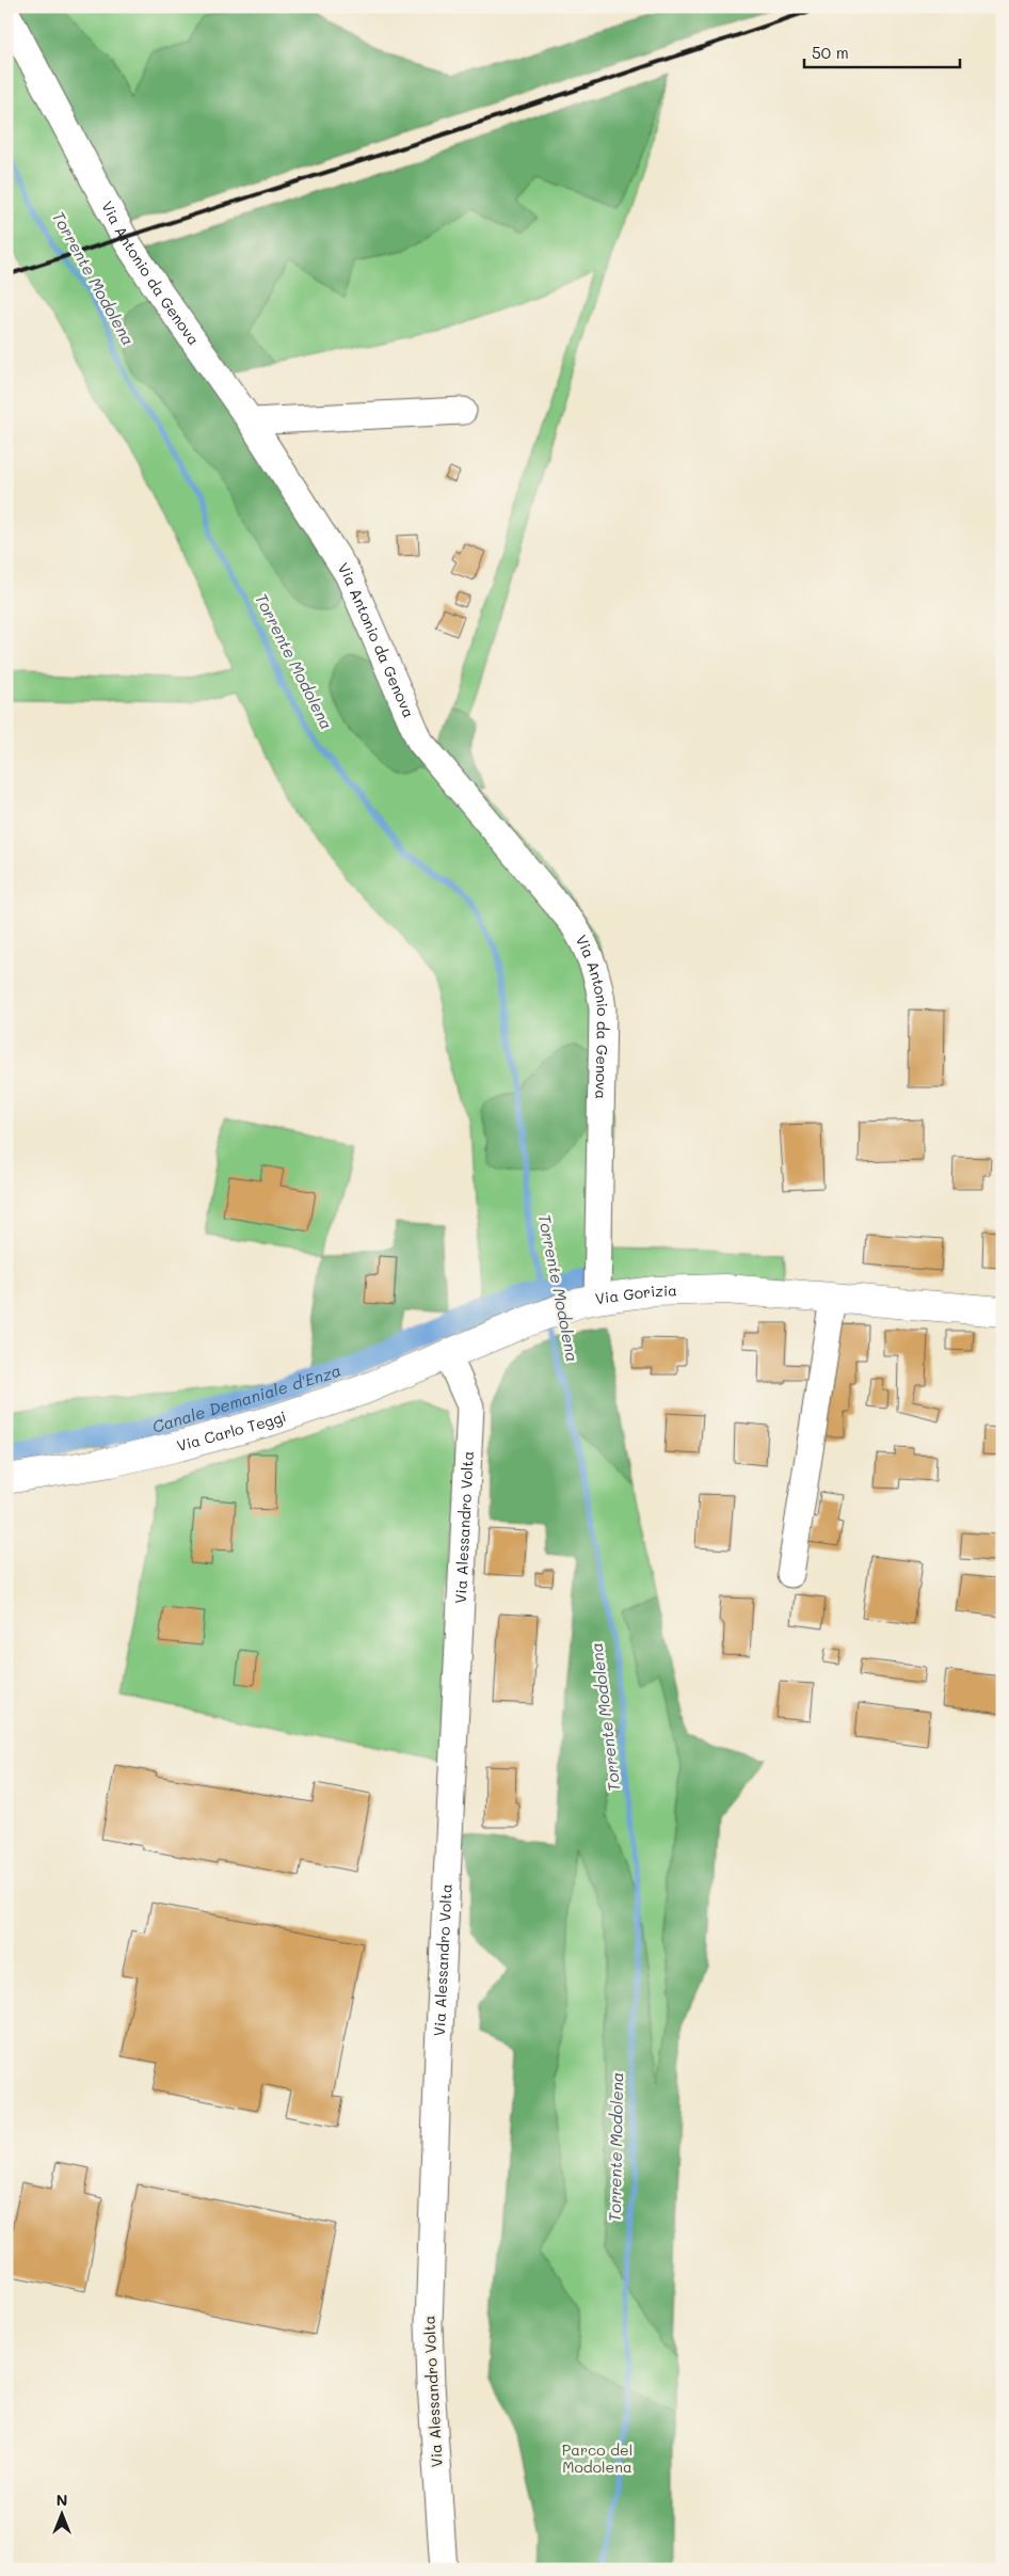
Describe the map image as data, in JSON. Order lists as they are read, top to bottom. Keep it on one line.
{"streets":{"main road":["Via Gorizia","Via Carlo Teggi"],"street":["Via Antonio da Genova","Via Alessandro Volta"]},"crossings":[["Via Antonio da Genova","Via Gorizia"],["Via Gorizia","Via Carlo Teggi"],["Via Gorizia","Via Alessandro Volta"],["Via Carlo Teggi","Via Alessandro Volta"]],"water":["Torrente Modolena","Canale Demaniale d'Enza"],"parks":["Parco del Modolena"],"scale_bar":"50 m","north":"top"}
